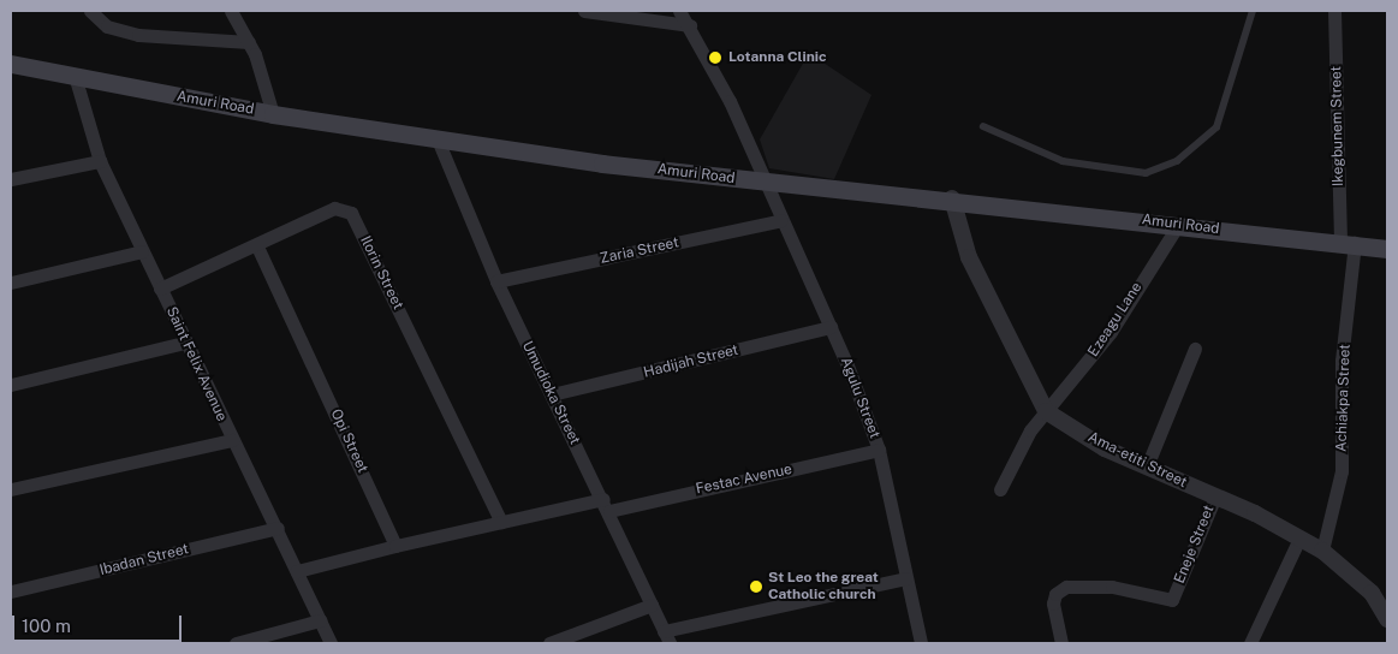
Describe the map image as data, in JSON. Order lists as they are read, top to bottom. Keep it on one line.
{"streets":{"main road":["Amuri Road"],"street":["Ikegbunem Street","Zaria Street","Ilorin Street","Ezeagu Lane","Hadijah Street","Saint Felix Avenue","Umudioka Street","Agulu Street","Achiakpa Street","Opi Street","Ama-etiti Street","Festac Avenue","Eneje Street","Ibadan Street"]},"crossings":[["Amuri Road","Ikegbunem Street"],["Amuri Road","Ezeagu Lane"],["Amuri Road","Saint Felix Avenue"],["Amuri Road","Umudioka Street"],["Amuri Road","Agulu Street"],["Amuri Road","Achiakpa Street"],["Ikegbunem Street","Achiakpa Street"],["Zaria Street","Umudioka Street"],["Zaria Street","Agulu Street"],["Ilorin Street","Saint Felix Avenue"],["Ilorin Street","Opi Street"],["Ilorin Street","Festac Avenue"],["Ezeagu Lane","Ama-etiti Street"],["Hadijah Street","Umudioka Street"],["Hadijah Street","Agulu Street"],["Saint Felix Avenue","Ibadan Street"],["Umudioka Street","Festac Avenue"],["Agulu Street","Festac Avenue"],["Achiakpa Street","Ama-etiti Street"],["Opi Street","Festac Avenue"],["Ama-etiti Street","Eneje Street"]],"places":["Lotanna Clinic","St Leo the great Catholic church"],"scale_bar":"100 m"}
